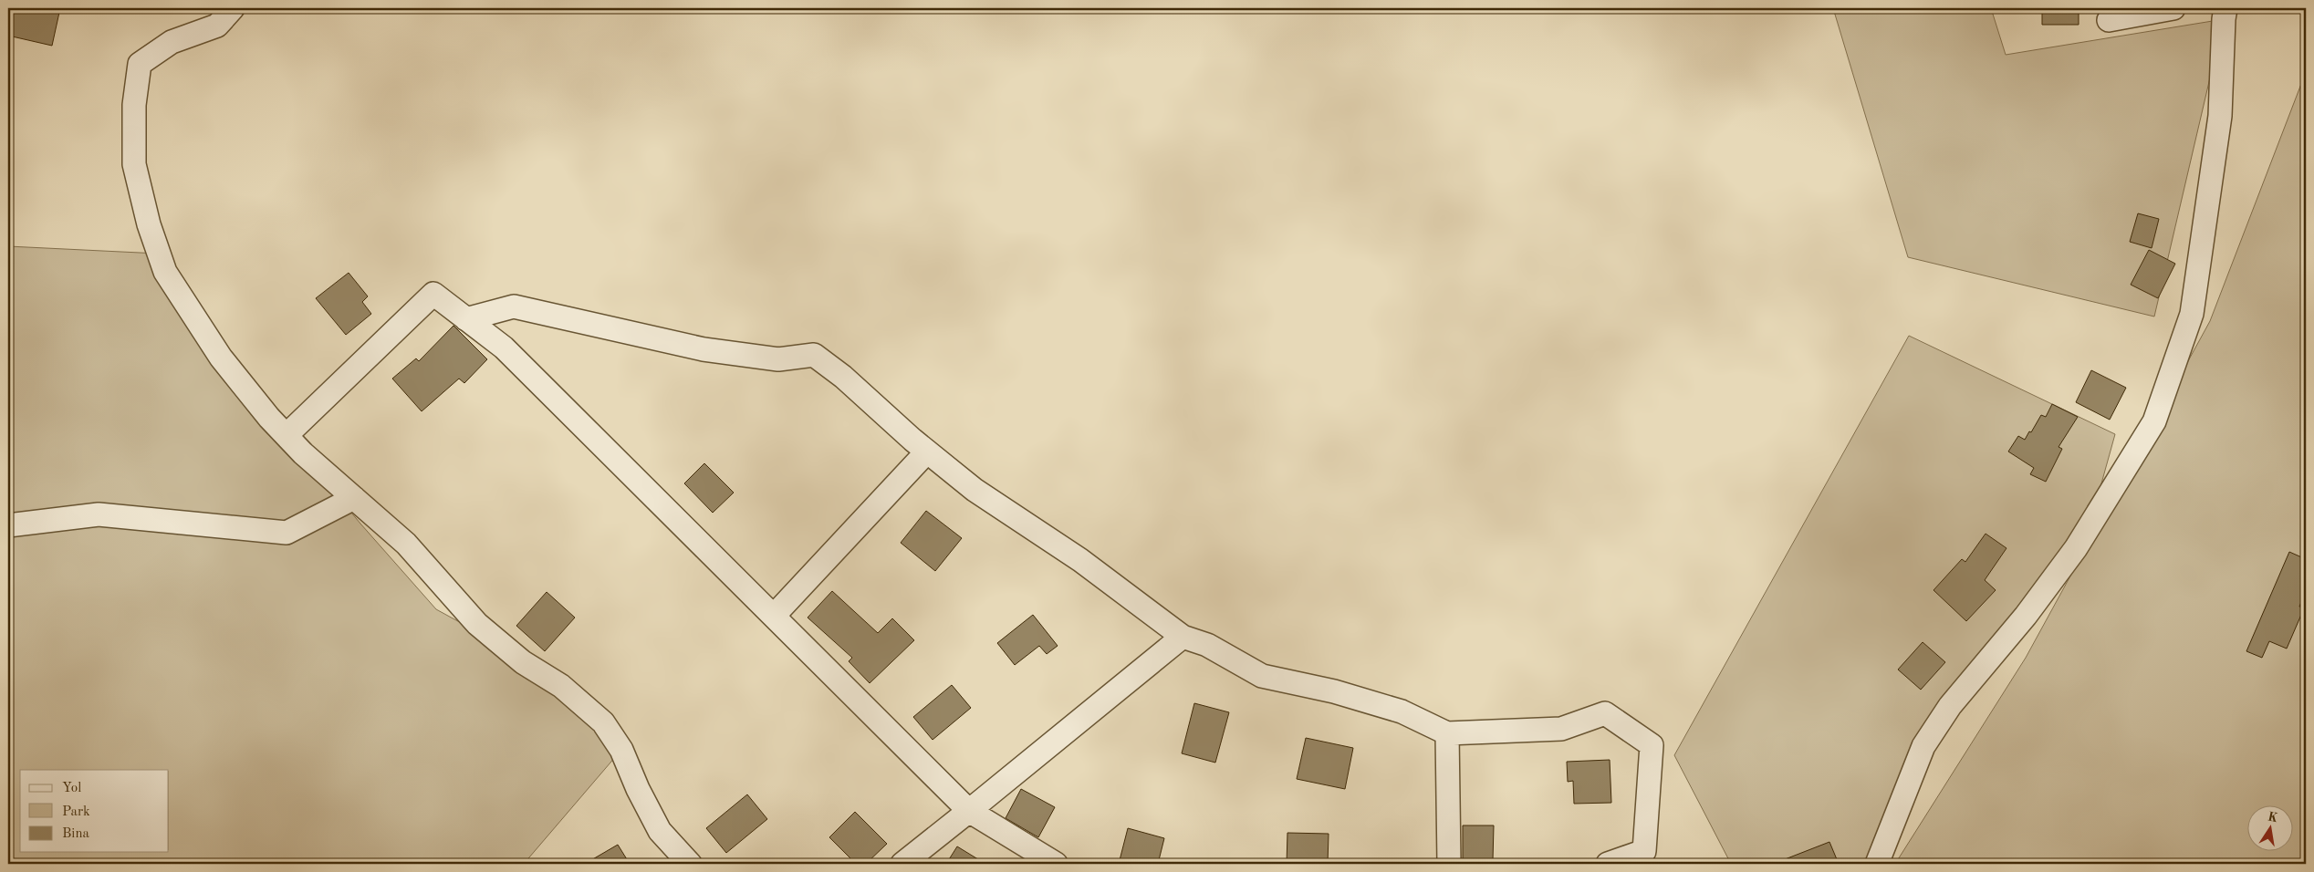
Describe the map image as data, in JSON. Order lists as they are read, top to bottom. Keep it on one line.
{"legend":["Yol","Park","Bina"],"north":"top"}
